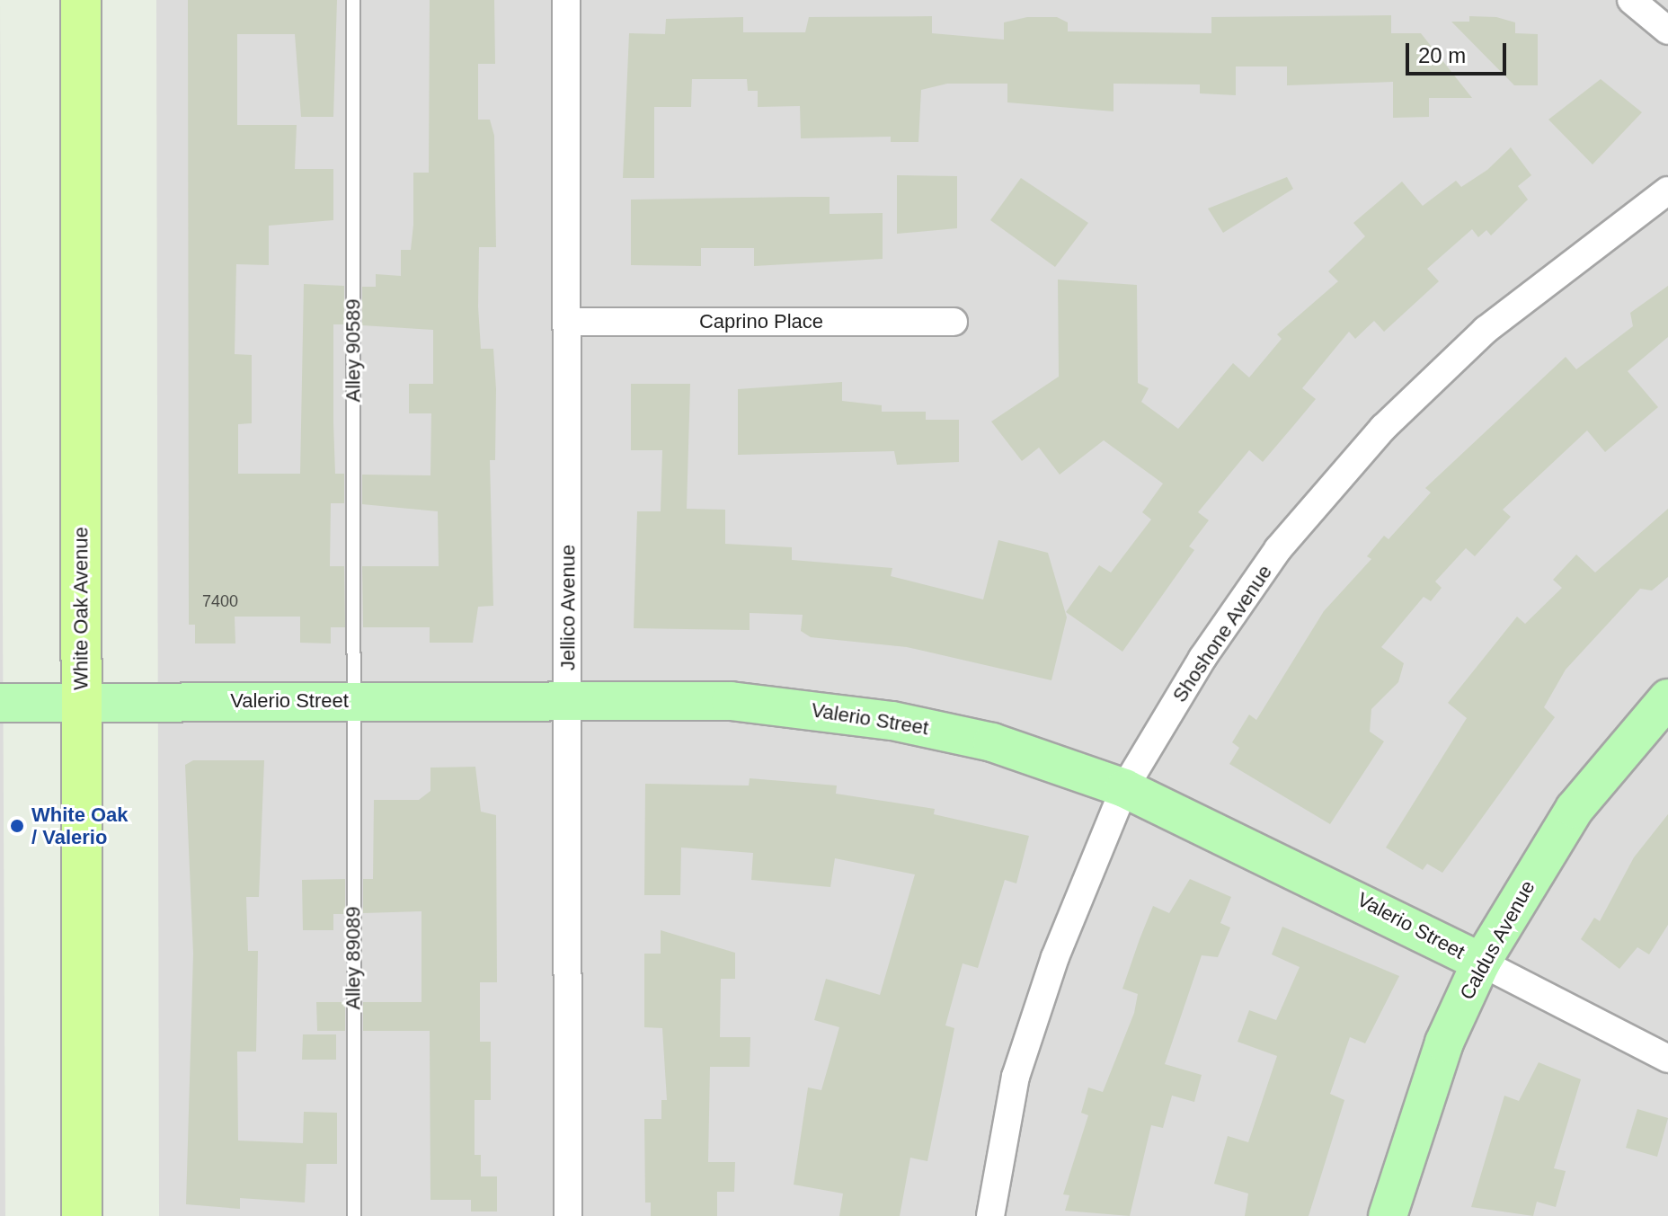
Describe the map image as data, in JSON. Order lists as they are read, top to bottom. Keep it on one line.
{"streets":{"main road":["White Oak Avenue"],"street":["Caprino Place","Jellico Avenue","Shoshone Avenue","Valerio Street","Caldus Avenue"],"lane":["Alley 90589","Alley 89089"]},"crossings":[["Caprino Place","Jellico Avenue"],["Alley 90589","Valerio Street"],["Alley 90589","Alley 89089"],["Jellico Avenue","Valerio Street"],["White Oak Avenue","Valerio Street"],["Shoshone Avenue","Valerio Street"],["Valerio Street","Caldus Avenue"],["Valerio Street","Alley 89089"]],"places":["White Oak / Valerio"],"house_numbers":["7400"],"scale_bar":"20 m"}
